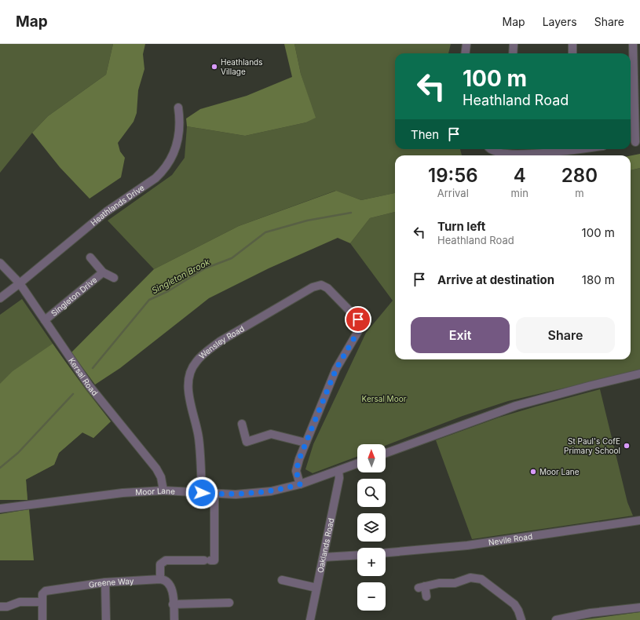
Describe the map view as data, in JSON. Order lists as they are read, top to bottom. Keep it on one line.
{"streets":{"street":["Heathlands Drive","Singleton Drive","Wensley Road","Kersal Road","Moor Lane","Nevile Road","Oaklands Road","Greene Way"]},"crossings":[["Heathlands Drive","Kersal Road"],["Singleton Drive","Kersal Road"],["Wensley Road","Moor Lane"],["Kersal Road","Moor Lane"],["Moor Lane","Oaklands Road"]],"water":["Singleton Brook"],"parks":["Kersal Moor"],"places":["Heathlands Village","St Paul's CofE Primary School","Moor Lane"],"north":"top","page":{"header":"Map","nav":["Map","Layers","Share"],"turn":["100 m","Heathland Road"],"then":"Then","eta":["19:56","Arrival","4","min","280","m"],"list":[{"name":"Turn left","note":"Heathland Road","value":"100 m"},{"name":"Arrive at destination","value":"180 m"}],"buttons":["Exit","Share"],"map_buttons":["+","−"]}}
